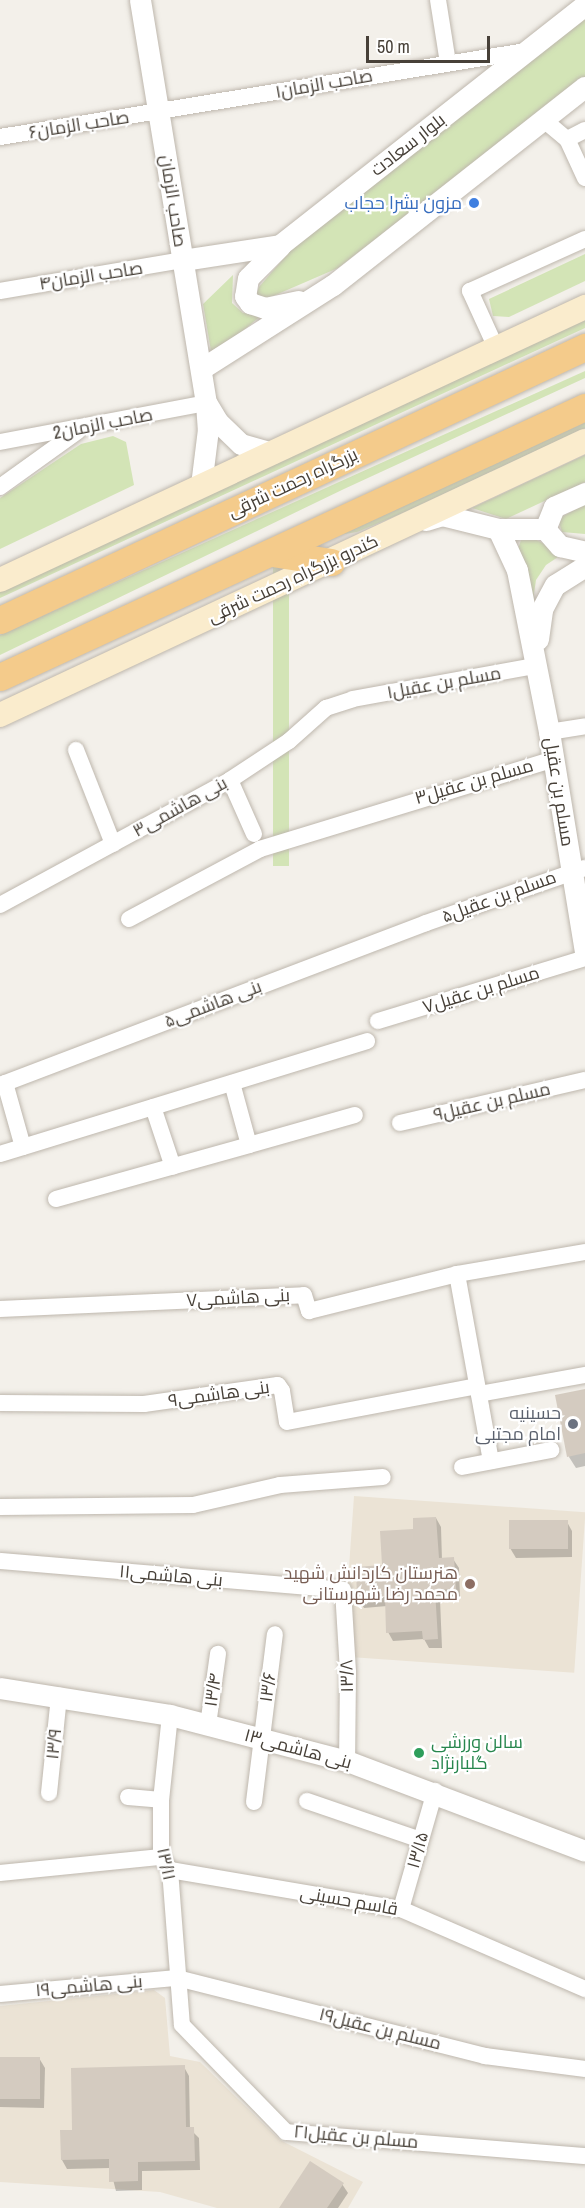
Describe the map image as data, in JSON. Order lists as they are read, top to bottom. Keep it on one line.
{"streets":{"highway":["بزرگراه رحمت شرقی"],"main road":["کندرو بزرگراه رحمت شرقی"],"street":["صاحب الزمان۱","صاحب الزمان۶","بلوار سعادت","صاحب الزمان","صاحب الزمان۴","2صاحب الزمان","مسلم بن عقیل۱","مسلم بن عقیل۳","مسلم بن عقیل","بنی هاشمی۳","مسلم بن عقیل۵","مسلم بن عقیل۷","بنی هاشمی۵","مسلم بن عقیل۹","بنی هاشمی۷","بنی هاشمی۹","بنی هاشمی۱۱","۱۳/۸","۱۳/۶","۱۳/۴","۱۳/۹","بنی هاشمی۱۳","۱۳/۱۵","۱۳/۱۱","قاسم حسینی","بنی هاشمی۱۹","مسلم بن عقیل۱۹","مسلم بن عقیل۲۱"]},"crossings":[["صاحب الزمان۱","صاحب الزمان۶"],["صاحب الزمان۱","بلوار سعادت"],["صاحب الزمان۱","صاحب الزمان"],["صاحب الزمان۶","صاحب الزمان"],["بلوار سعادت","صاحب الزمان"],["بلوار سعادت","صاحب الزمان۴"],["صاحب الزمان","صاحب الزمان۴"],["صاحب الزمان","2صاحب الزمان"],["مسلم بن عقیل۱","مسلم بن عقیل"],["مسلم بن عقیل۱","بنی هاشمی۳"],["مسلم بن عقیل۳","مسلم بن عقیل"],["مسلم بن عقیل","مسلم بن عقیل۵"],["مسلم بن عقیل۵","بنی هاشمی۵"],["بنی هاشمی۱۱","۱۳/۸"],["۱۳/۸","بنی هاشمی۱۳"],["۱۳/۶","بنی هاشمی۱۳"],["۱۳/۴","بنی هاشمی۱۳"],["۱۳/۹","بنی هاشمی۱۳"],["بنی هاشمی۱۳","۱۳/۱۵"],["بنی هاشمی۱۳","۱۳/۱۱"],["۱۳/۱۵","قاسم حسینی"],["۱۳/۱۱","قاسم حسینی"],["۱۳/۱۱","بنی هاشمی۱۹"],["۱۳/۱۱","مسلم بن عقیل۱۹"],["۱۳/۱۱","مسلم بن عقیل۲۱"],["بنی هاشمی۱۹","مسلم بن عقیل۱۹"],["بنی هاشمی۱۹","مسلم بن عقیل۲۱"],["مسلم بن عقیل۱۹","مسلم بن عقیل۲۱"]],"places":["مزون بشرا حجاب","حسینیه امام مجتبی","هنرستان کاردانش شهید محمد رضا شهرستانی","سالن ورزشی گلبارنژاد"],"scale_bar":"50 m"}
